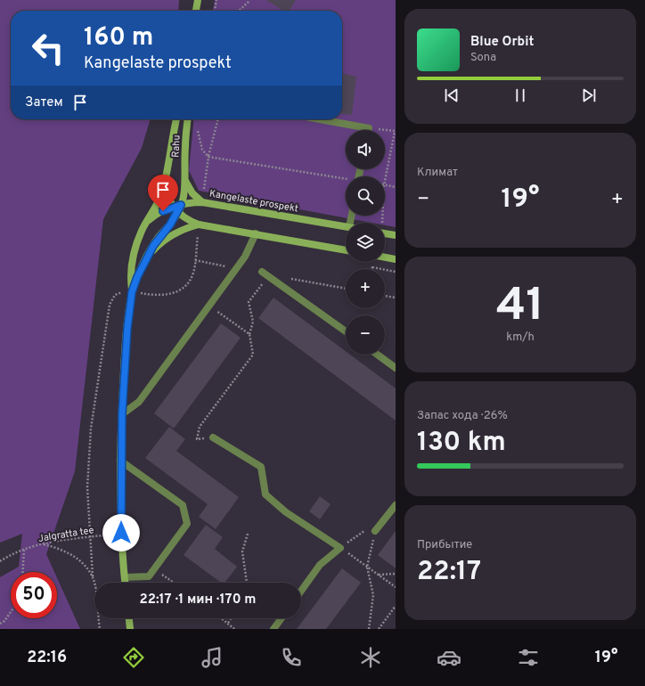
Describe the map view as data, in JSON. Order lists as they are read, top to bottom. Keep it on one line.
{"streets":{"main road":["Rahu","Kangelaste prospekt"],"path":["Jalgratta tee"]},"crossings":[["Rahu","Kangelaste prospekt"],["Rahu","Jalgratta tee"]],"page":{"turn":["160 m","Kangelaste prospekt"],"song":["Blue Orbit","Sona"],"then":"Затем","map_buttons":["+","−"],"tile":["Климат",["41","km/h"],["Запас хода · 26%","130 km"],["Прибытие","22:17"]],"heat":["−","19°","+"],"limit":"50","trip":"22:17 · 1 мин · 170 m","tabs":["22:16","19°"]}}
